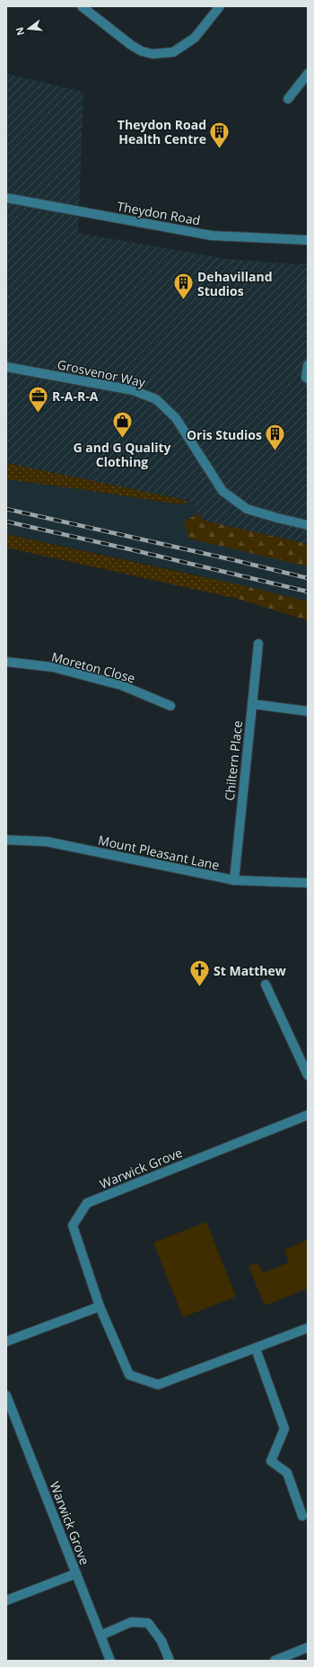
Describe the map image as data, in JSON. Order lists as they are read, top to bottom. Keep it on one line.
{"streets":{"street":["Theydon Road","Grosvenor Way","Moreton Close","Chiltern Place","Mount Pleasant Lane","Warwick Grove"]},"crossings":[["Chiltern Place","Mount Pleasant Lane"]],"places":{"building":["Theydon Road Health Centre","Dehavilland Studios","Oris Studios"],"office":["R-A-R-A"],"shop":["G and G Quality Clothing"],"church":["St Matthew"]},"north":"left"}
